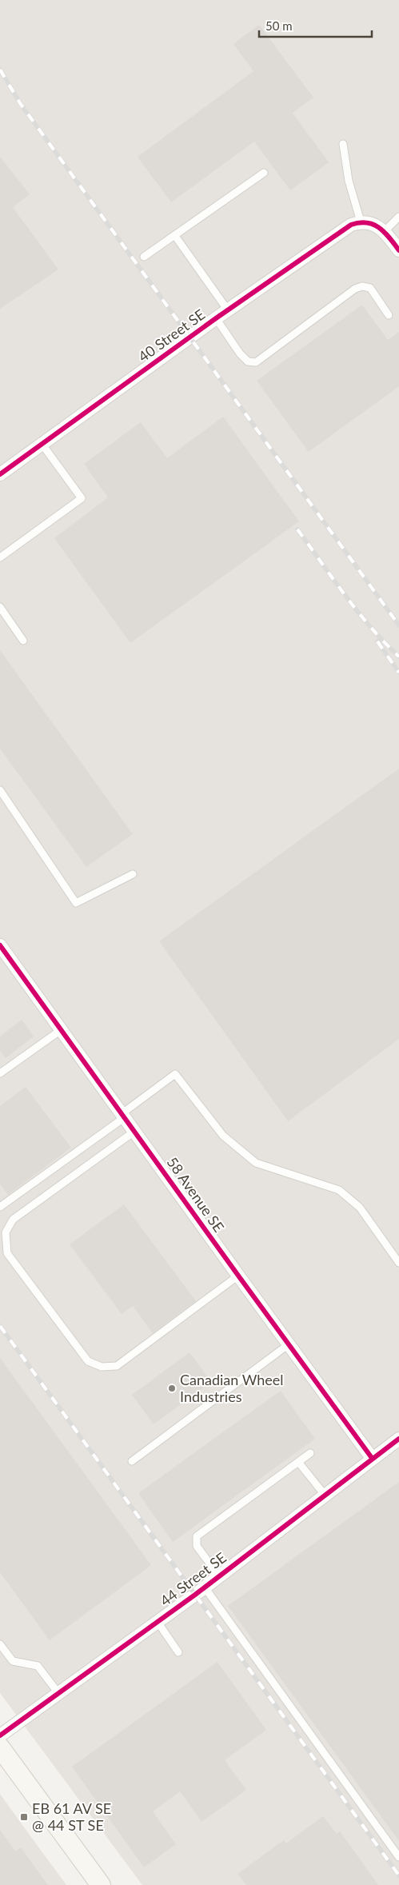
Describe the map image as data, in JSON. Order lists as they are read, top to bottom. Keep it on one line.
{"streets":{"street":["40 Street SE","58 Avenue SE","44 Street SE"]},"crossings":[["58 Avenue SE","44 Street SE"]],"places":{"other":["Canadian Wheel Industries"],"transit":["EB 61 AV SE @ 44 ST SE"]},"scale_bar":"50 m"}
